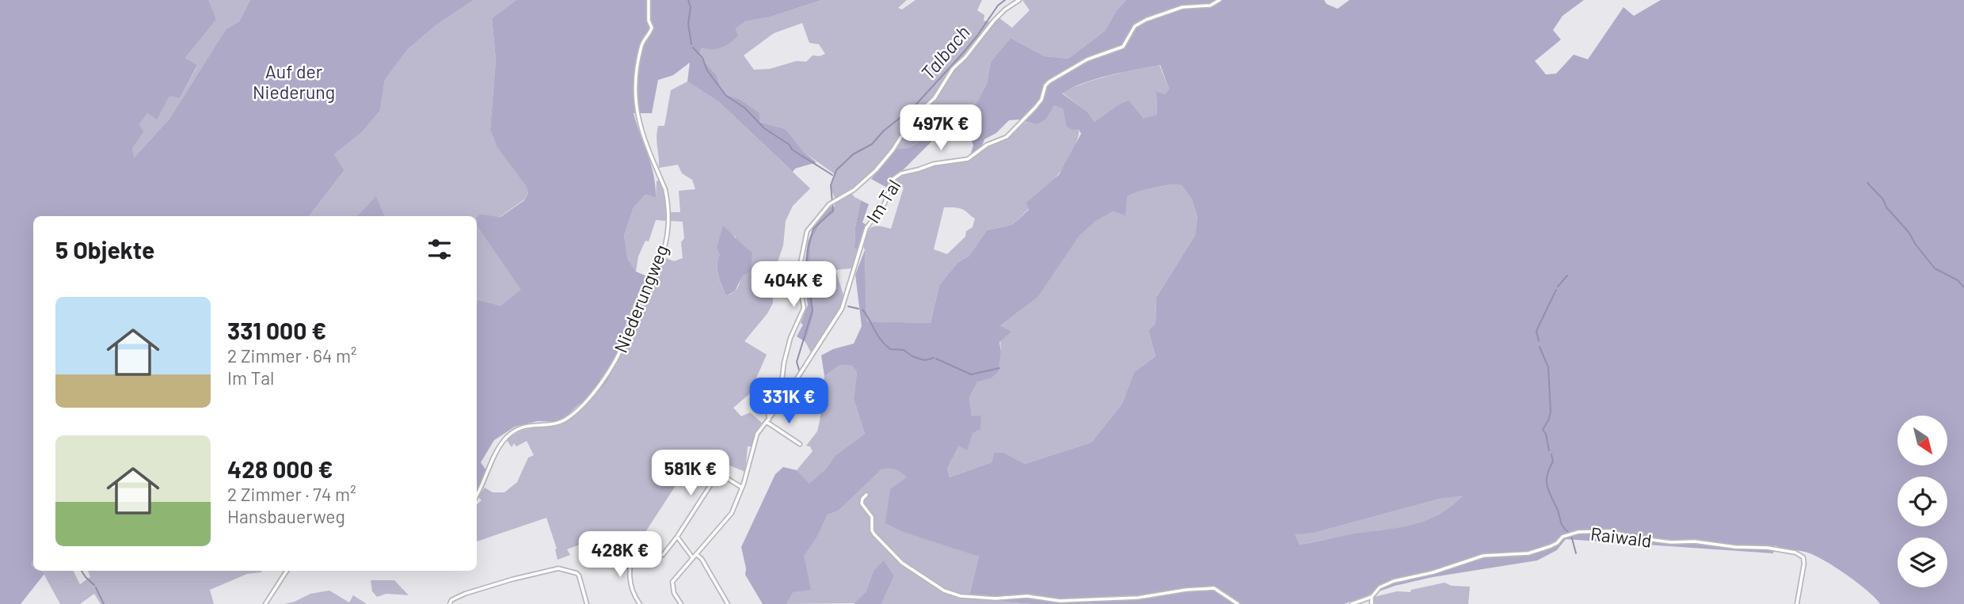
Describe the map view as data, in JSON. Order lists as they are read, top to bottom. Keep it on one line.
{"streets":{"street":["Im Tal","Niederungweg","Raiwald"]},"water":["Talbach"],"parks":["Auf der Niederung"],"north":"bottom right","page":{"price":["497K €","404K €","331K €","581K €","428K €"],"heading":"5 Objekte","list":[{"name":"331 000 €","note":"2 Zimmer · 64 m² · Im Tal"},{"name":"428 000 €","note":"2 Zimmer · 74 m² · Hansbauerweg"}]}}
